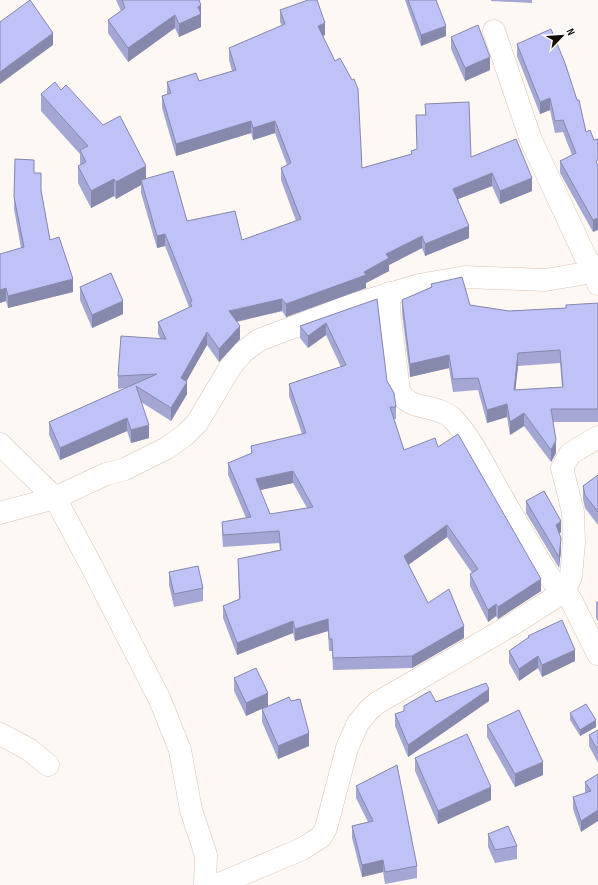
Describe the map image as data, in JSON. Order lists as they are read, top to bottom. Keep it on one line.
{"north":"top right"}
